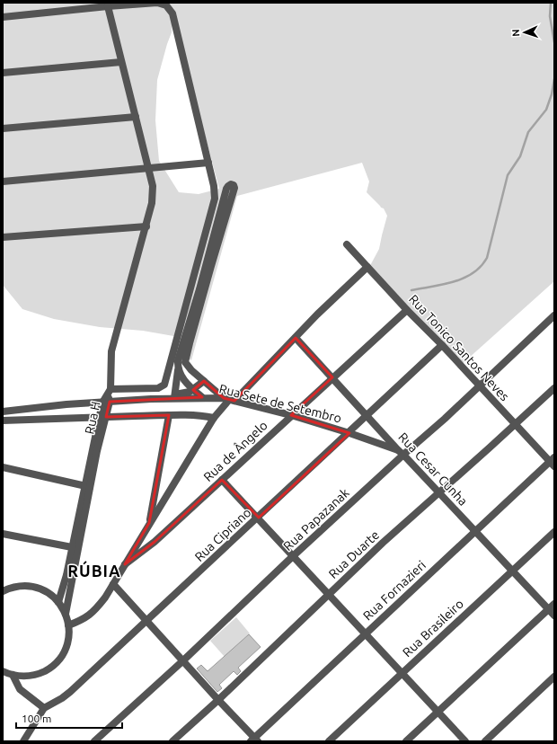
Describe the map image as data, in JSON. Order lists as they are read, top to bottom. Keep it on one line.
{"streets":{"street":["Rua Tonico Santos Neves","Rua Sete de Setembro","Rua H","Rua de Ângelo","Rua Cesar Cunha","Rua Papazanak","Rua Cipriano","Rua Duarte","Rua Fornazieri","Rua Brasileiro"]},"crossings":[["Rua Tonico Santos Neves","Rua de Ângelo"],["Rua Tonico Santos Neves","Rua Papazanak"],["Rua Tonico Santos Neves","Rua Cipriano"],["Rua Tonico Santos Neves","Rua Duarte"],["Rua Tonico Santos Neves","Rua Fornazieri"],["Rua Sete de Setembro","Rua H"],["Rua Sete de Setembro","Rua de Ângelo"],["Rua Sete de Setembro","Rua Cesar Cunha"],["Rua Sete de Setembro","Rua Papazanak"],["Rua Sete de Setembro","Rua Cipriano"],["Rua de Ângelo","Rua Cesar Cunha"],["Rua Cesar Cunha","Rua Papazanak"],["Rua Cesar Cunha","Rua Cipriano"],["Rua Cesar Cunha","Rua Duarte"],["Rua Cesar Cunha","Rua Fornazieri"],["Rua Cesar Cunha","Rua Brasileiro"]],"districts":["RÚBIA"],"scale_bar":"100 m","north":"left"}
